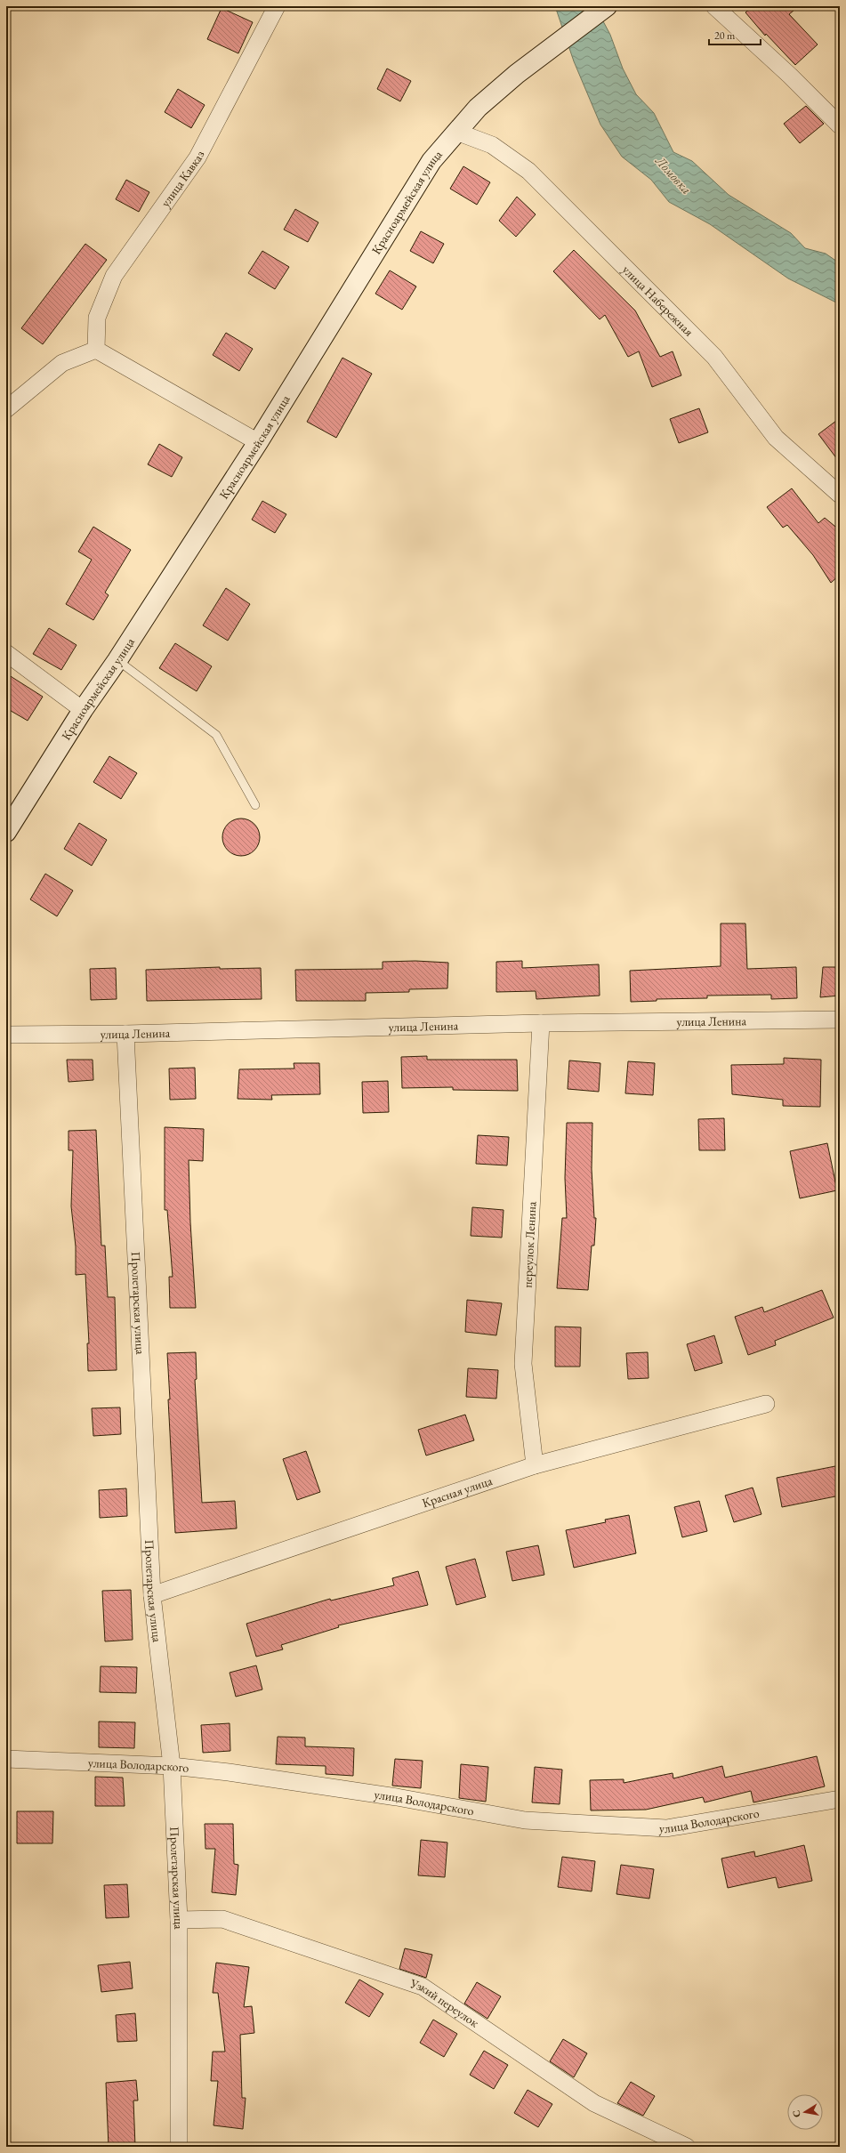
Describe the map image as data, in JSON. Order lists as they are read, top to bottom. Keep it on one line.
{"streets":{"street":["улица Кавказ","Красноармейская улица","улица Набережная","улица Ленина","переулок Ленина","Пролетарская улица","Красная улица","улица Володарского","Узкий переулок"]},"crossings":[["Красноармейская улица","улица Набережная"],["улица Ленина","переулок Ленина"],["улица Ленина","Пролетарская улица"],["переулок Ленина","Красная улица"],["Пролетарская улица","Красная улица"],["Пролетарская улица","улица Володарского"],["Пролетарская улица","Узкий переулок"]],"water":["Ломовка"],"scale_bar":"20 m","north":"left"}
